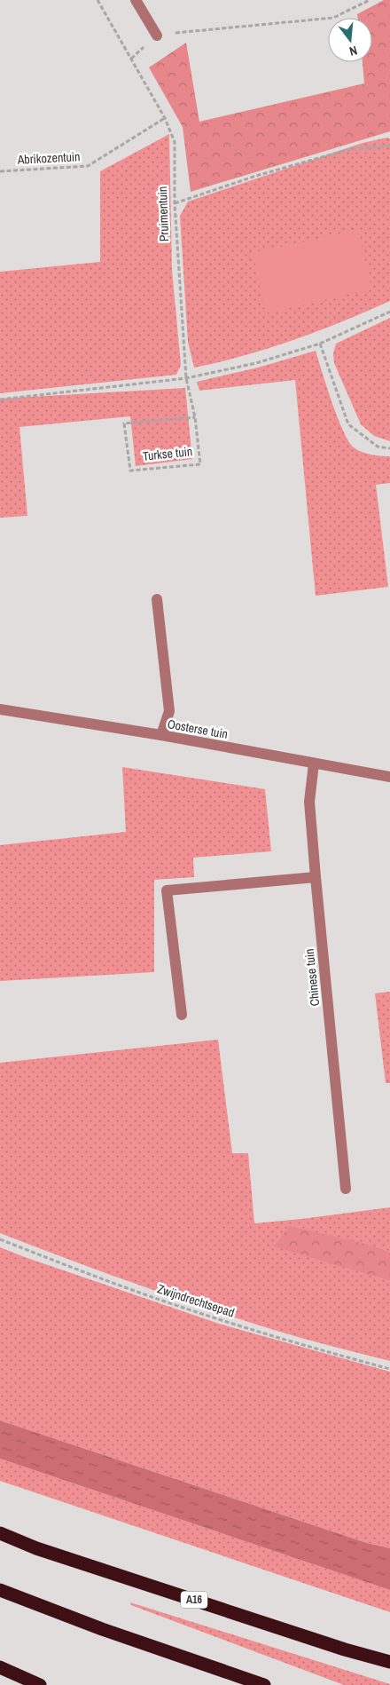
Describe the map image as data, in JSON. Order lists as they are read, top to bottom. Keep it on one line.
{"streets":{"highway":["A16"],"street":["Oosterse tuin","Chinese tuin"],"path":["Abrikozentuin","Pruimentuin","Turkse tuin","Zwijndrechtsepad"]},"crossings":[["Abrikozentuin","Pruimentuin"],["Pruimentuin","Turkse tuin"],["Oosterse tuin","Chinese tuin"]],"north":"bottom"}
